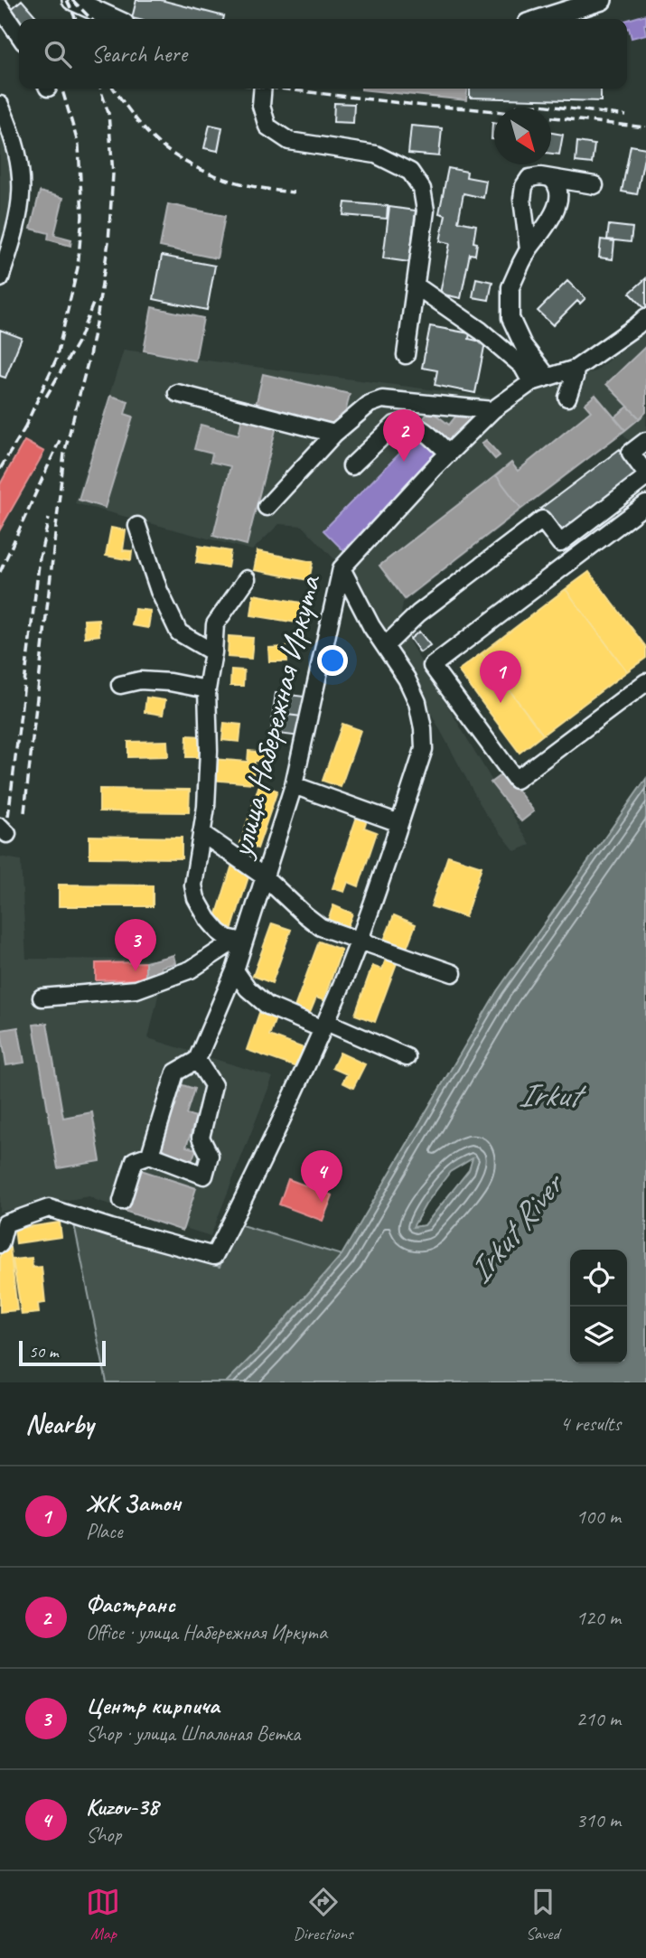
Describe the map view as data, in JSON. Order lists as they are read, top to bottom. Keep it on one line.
{"streets":{"street":["улица Набережная Иркута"]},"water":["Irkut","Irkut River"],"scale_bar":"50 m","north":"bottom right","page":{"search":"Search here","pins":["2","1","3","4"],"scale":"50 m","heading":["Nearby","4 results"],"list":[{"mark":"1","name":"ЖК Затон","note":"Place","value":"100 m"},{"mark":"2","name":"Фастранс","note":"Office · улица Набережная Иркута","value":"120 m"},{"mark":"3","name":"Центр кирпича","note":"Shop · улица Шпальная Ветка","value":"210 m"},{"mark":"4","name":"Kuzov-38","note":"Shop","value":"310 m"}],"nav":["Map","Directions","Saved"]}}
